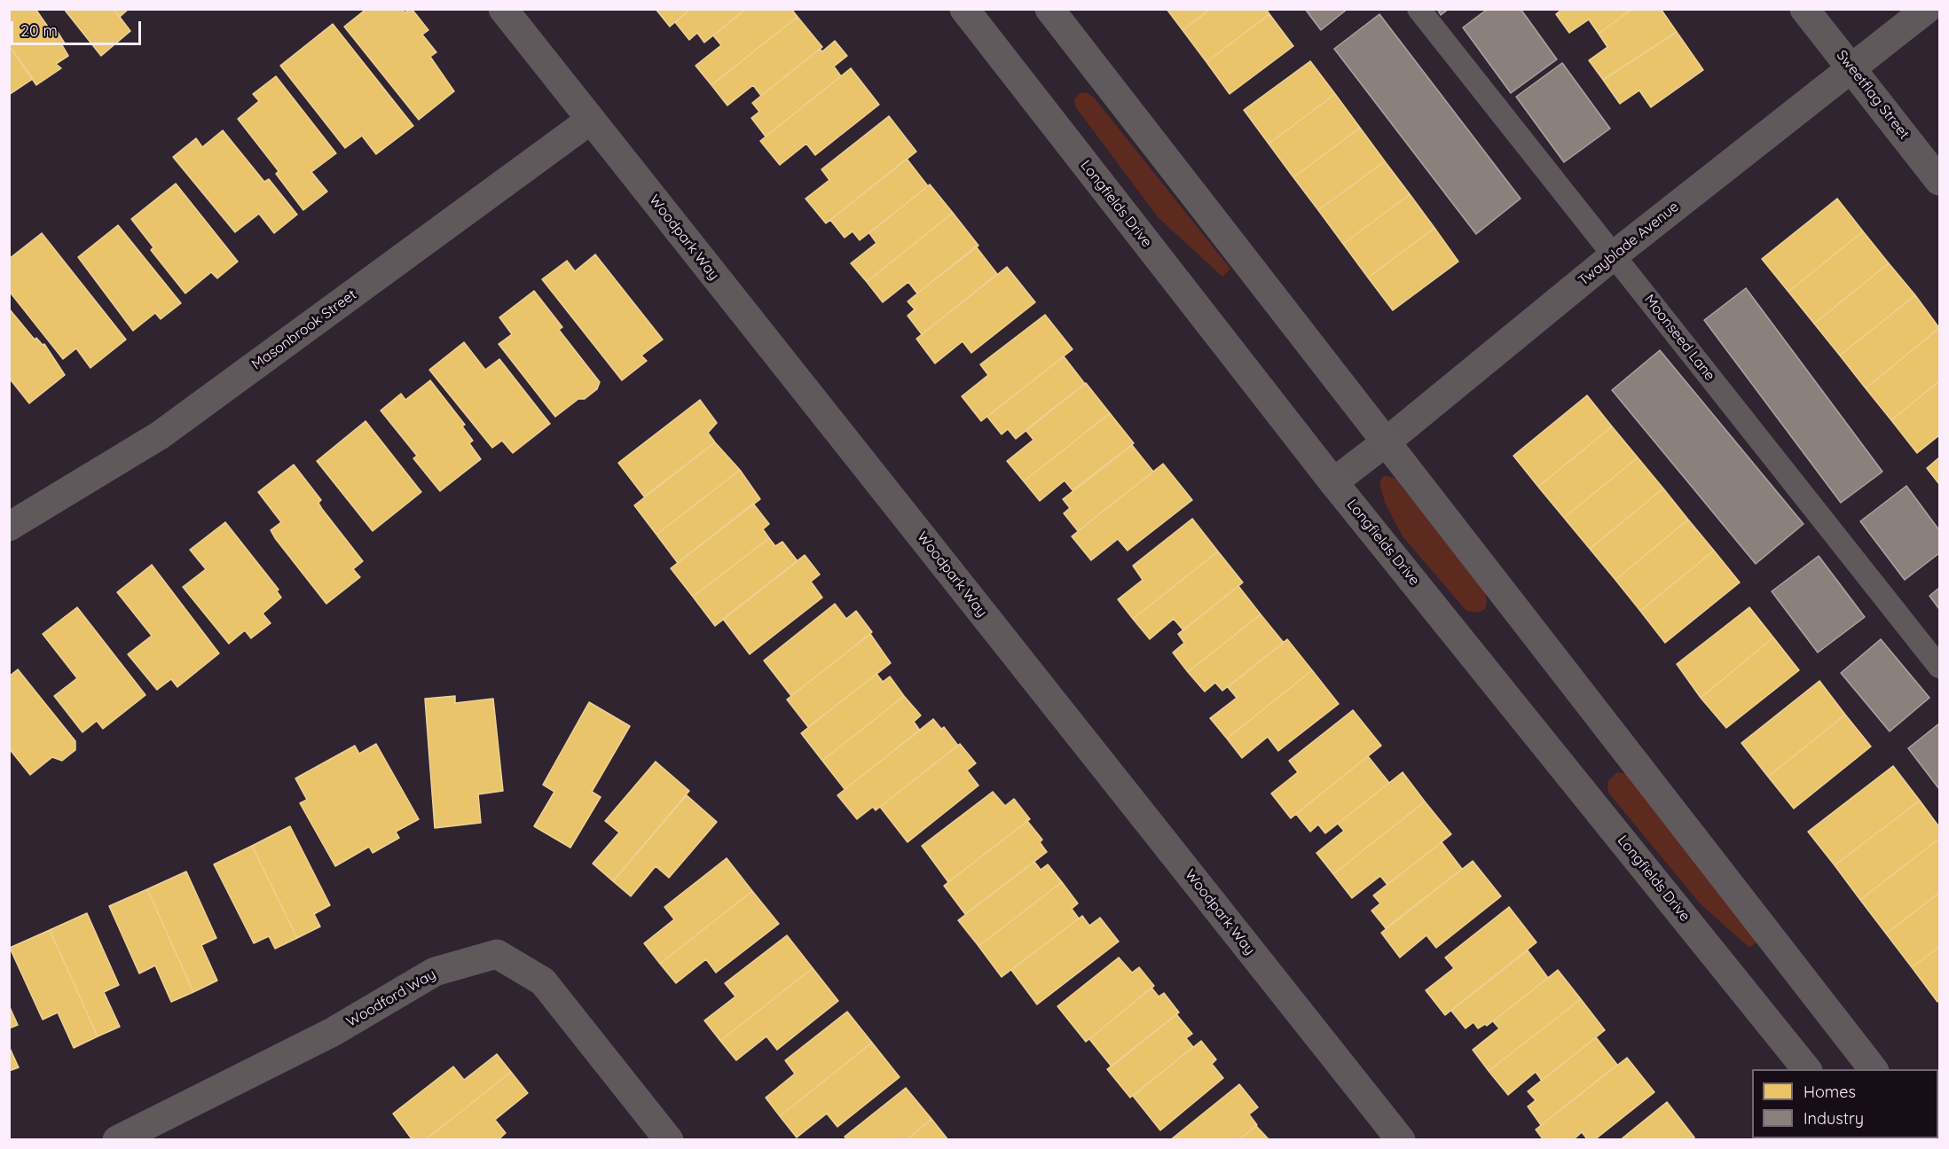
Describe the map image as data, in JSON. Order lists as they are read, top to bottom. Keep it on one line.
{"streets":{"street":["Sweetflag Street","Longfields Drive","Woodpark Way","Twayblade Avenue","Masonbrook Street","Woodford Way"],"lane":["Moonseed Lane"]},"crossings":[["Sweetflag Street","Twayblade Avenue"],["Longfields Drive","Twayblade Avenue"],["Woodpark Way","Masonbrook Street"],["Twayblade Avenue","Moonseed Lane"]],"legend":["Homes","Industry"],"scale_bar":"20 m"}
